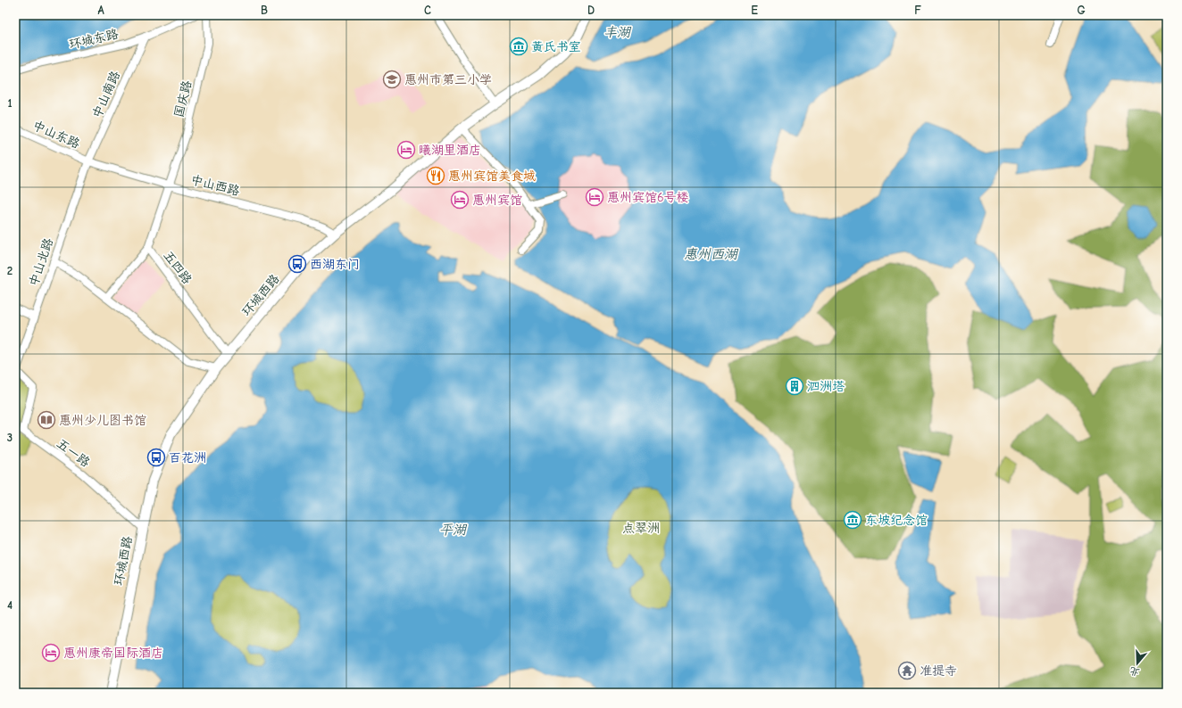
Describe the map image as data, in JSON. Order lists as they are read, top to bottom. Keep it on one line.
{"streets":{"main road":["环城西路"],"street":["环城东路","中山南路","国庆路","中山东路","中山西路","中山北路","五四路","五一路"]},"crossings":[["环城东路","中山南路"],["中山南路","中山东路"],["中山南路","中山西路"],["中山南路","中山北路"],["国庆路","中山西路"],["国庆路","五四路"],["中山东路","中山西路"],["中山东路","中山北路"],["中山西路","中山北路"],["中山西路","五四路"],["中山西路","环城西路"],["中山北路","五一路"],["五四路","环城西路"],["环城西路","五一路"]],"water":["丰湖","惠州西湖","平湖"],"parks":["点翠洲"],"places":{"museum":["黄氏书室","东坡纪念馆"],"school or university":["惠州市第三小学"],"hotel":["曦湖里酒店","惠州宾馆6号楼","惠州宾馆","惠州康帝国际酒店"],"restaurant":["惠州宾馆美食城"],"bus stop":["西湖东门","百花洲"],"building":["泗洲塔"],"library":["惠州少儿图书馆"],"temple":["准提寺"]},"north":"bottom","grid":{"columns":["A","B","C","D","E","F","G"],"rows":["1","2","3","4"]}}
